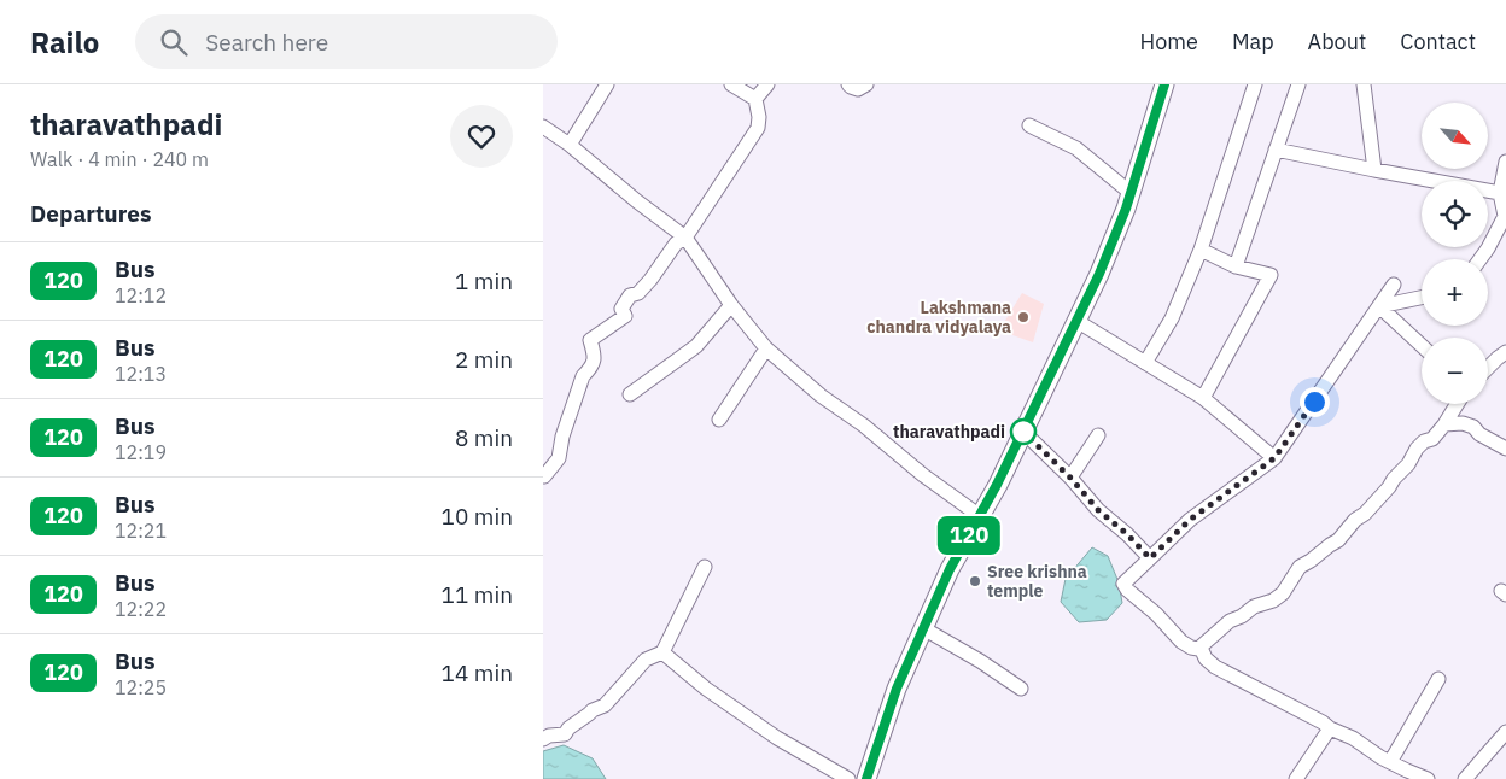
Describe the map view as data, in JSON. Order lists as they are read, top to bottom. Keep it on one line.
{"places":["Lakshmana chandra vidyalaya","tharavathpadi","Sree krishna temple"],"lines":["bus line 120"],"north":"bottom right","page":{"header":"Railo","search":"Search here","nav":["Home","Map","About","Contact"],"heading":[["tharavathpadi","Walk · 4 min · 240 m"],"Departures"],"on_map":"120","map_buttons":["+","−"],"list":[{"mark":"120","name":"Bus","note":"12:12","value":"1 min"},{"mark":"120","name":"Bus","note":"12:13","value":"2 min"},{"mark":"120","name":"Bus","note":"12:19","value":"8 min"},{"mark":"120","name":"Bus","note":"12:21","value":"10 min"},{"mark":"120","name":"Bus","note":"12:22","value":"11 min"},{"mark":"120","name":"Bus","note":"12:25","value":"14 min"}]}}
